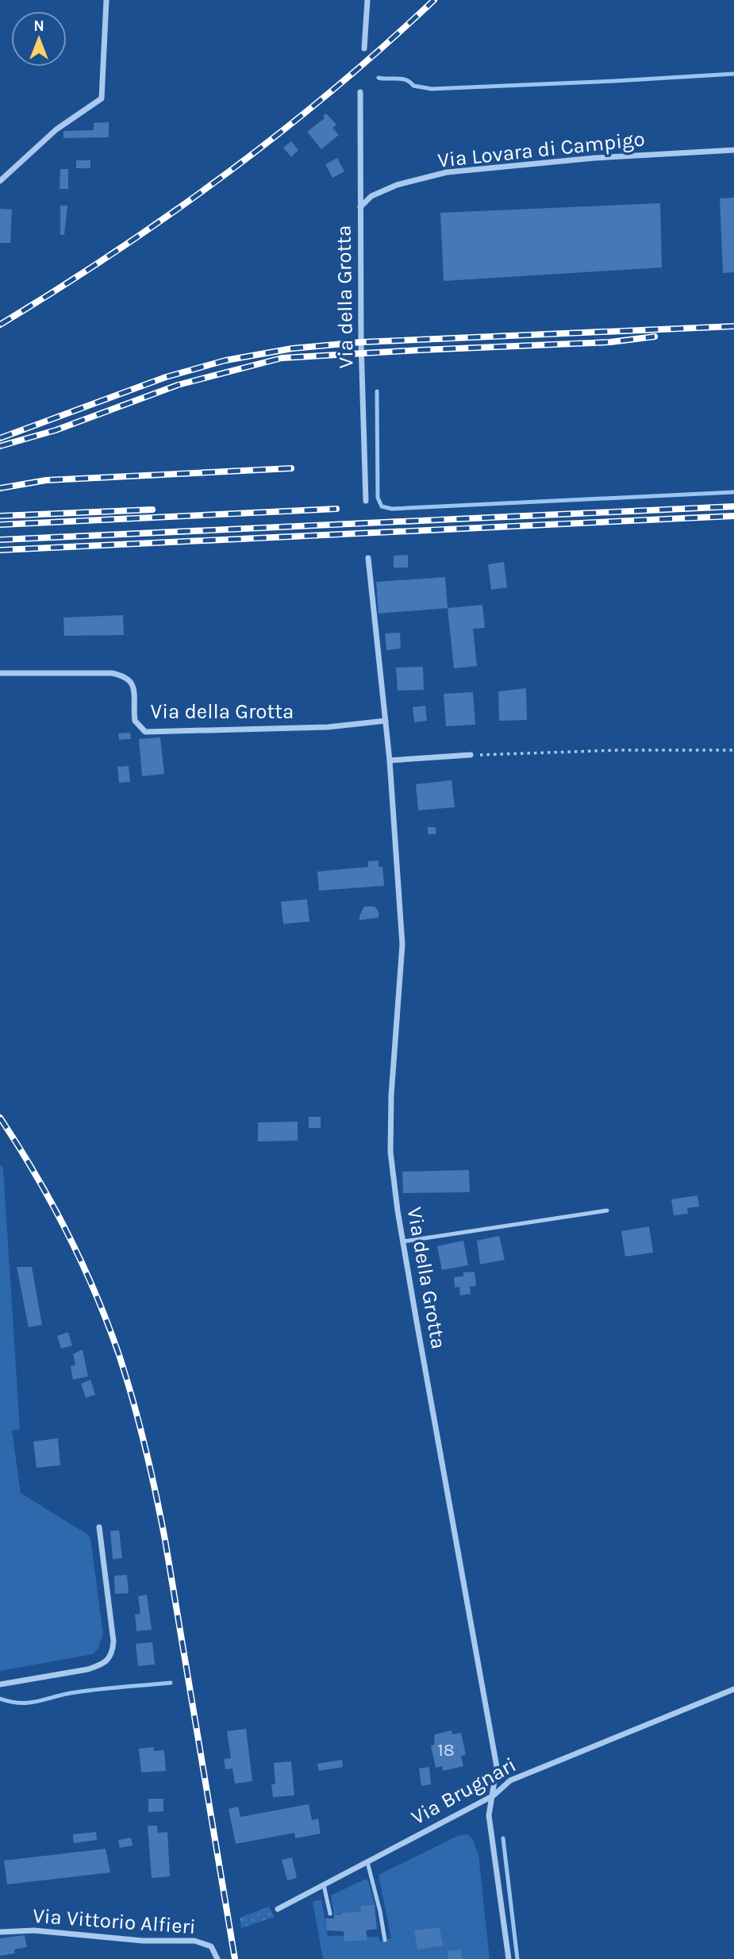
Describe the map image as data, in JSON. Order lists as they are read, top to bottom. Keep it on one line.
{"streets":{"street":["Via Lovara di Campigo","Via della Grotta","Via Brugnari","Via Vittorio Alfieri"]},"crossings":[["Via Lovara di Campigo","Via della Grotta"],["Via della Grotta","Via Brugnari"]],"house_numbers":["18"],"north":"top"}
